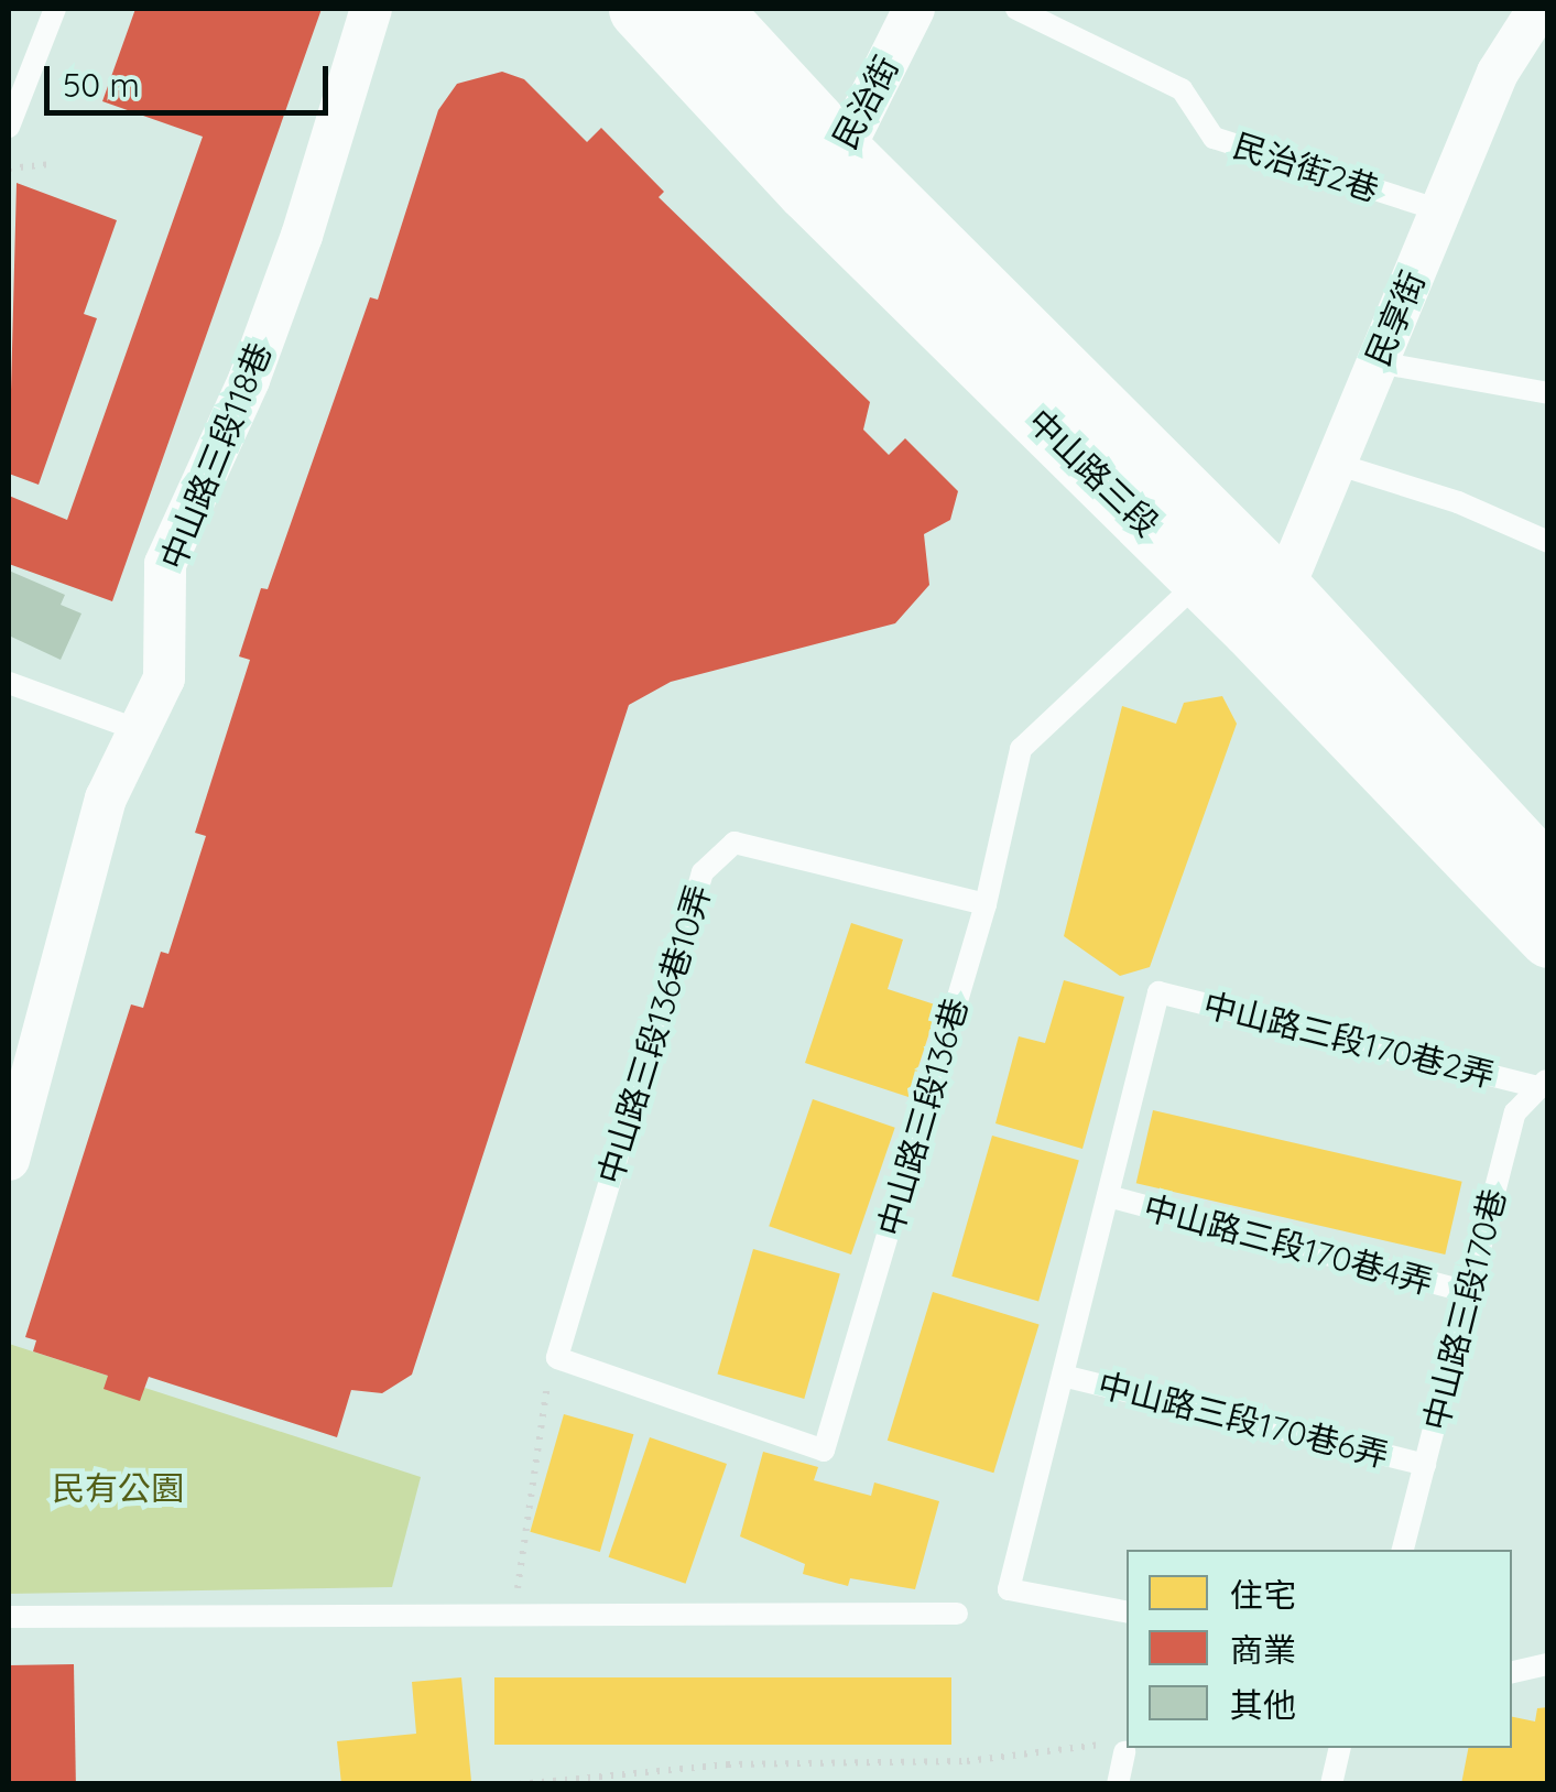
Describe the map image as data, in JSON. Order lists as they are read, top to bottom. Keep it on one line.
{"streets":{"main road":["中山路三段"],"street":["民治街","民享街","中山路三段118巷"],"lane":["民治街2巷","中山路三段136巷10弄","中山路三段170巷2弄","中山路三段136巷","中山路三段170巷4弄","中山路三段170巷","中山路三段170巷6弄"]},"crossings":[["民治街","中山路三段"],["民治街2巷","民享街"],["民享街","中山路三段"],["中山路三段","中山路三段136巷"],["中山路三段136巷10弄","中山路三段136巷"],["中山路三段170巷2弄","中山路三段170巷4弄"],["中山路三段170巷2弄","中山路三段170巷"],["中山路三段170巷4弄","中山路三段170巷"],["中山路三段170巷","中山路三段170巷6弄"]],"parks":["民有公園"],"legend":["住宅","商業","其他"],"scale_bar":"50 m"}
